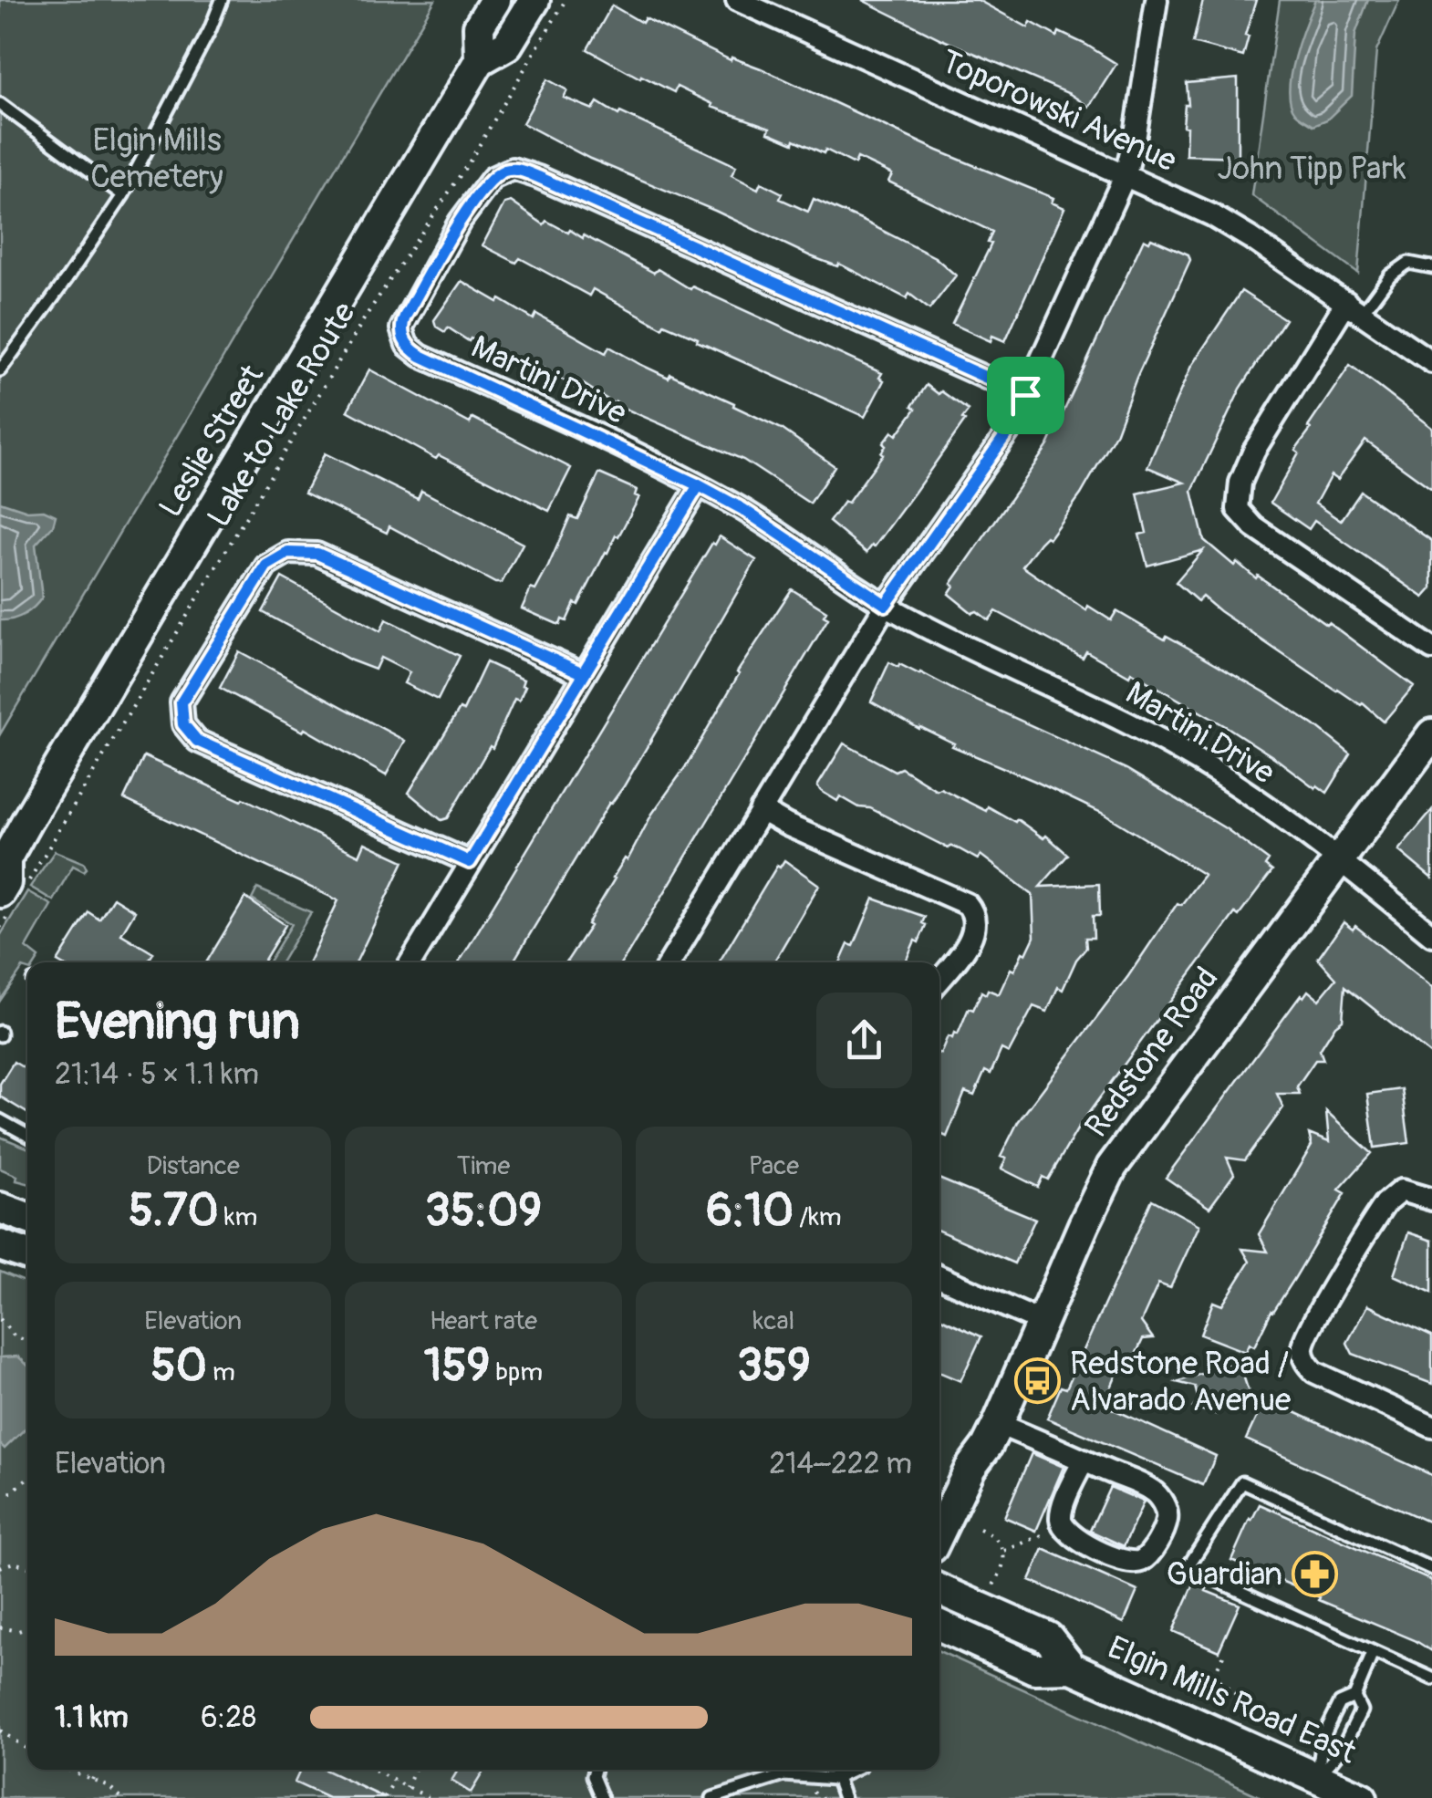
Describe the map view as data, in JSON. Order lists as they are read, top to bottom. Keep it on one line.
{"streets":{"main road":["Leslie Street","Redstone Road","Elgin Mills Road East"],"street":["Toporowski Avenue","Martini Drive"],"path":["Lake to Lake Route"]},"crossings":[["Martini Drive","Redstone Road"]],"parks":["Elgin Mills Cemetery","John Tipp Park"],"places":{"bus stop":["Redstone Road / Alvarado Avenue"],"pharmacy":["Guardian"]},"page":{"heading":["Evening run","21:14 · 5 × 1.1 km"],"stats":[["Distance","5.70 km"],["Time","35:09"],["Pace","6:10 /km"],["Elevation","50 m"],["Heart rate","159 bpm"],["kcal","359"]],"chart":["Elevation","214–222 m"],"list":[{"name":"1.1 km","note":"6:28"}]}}
